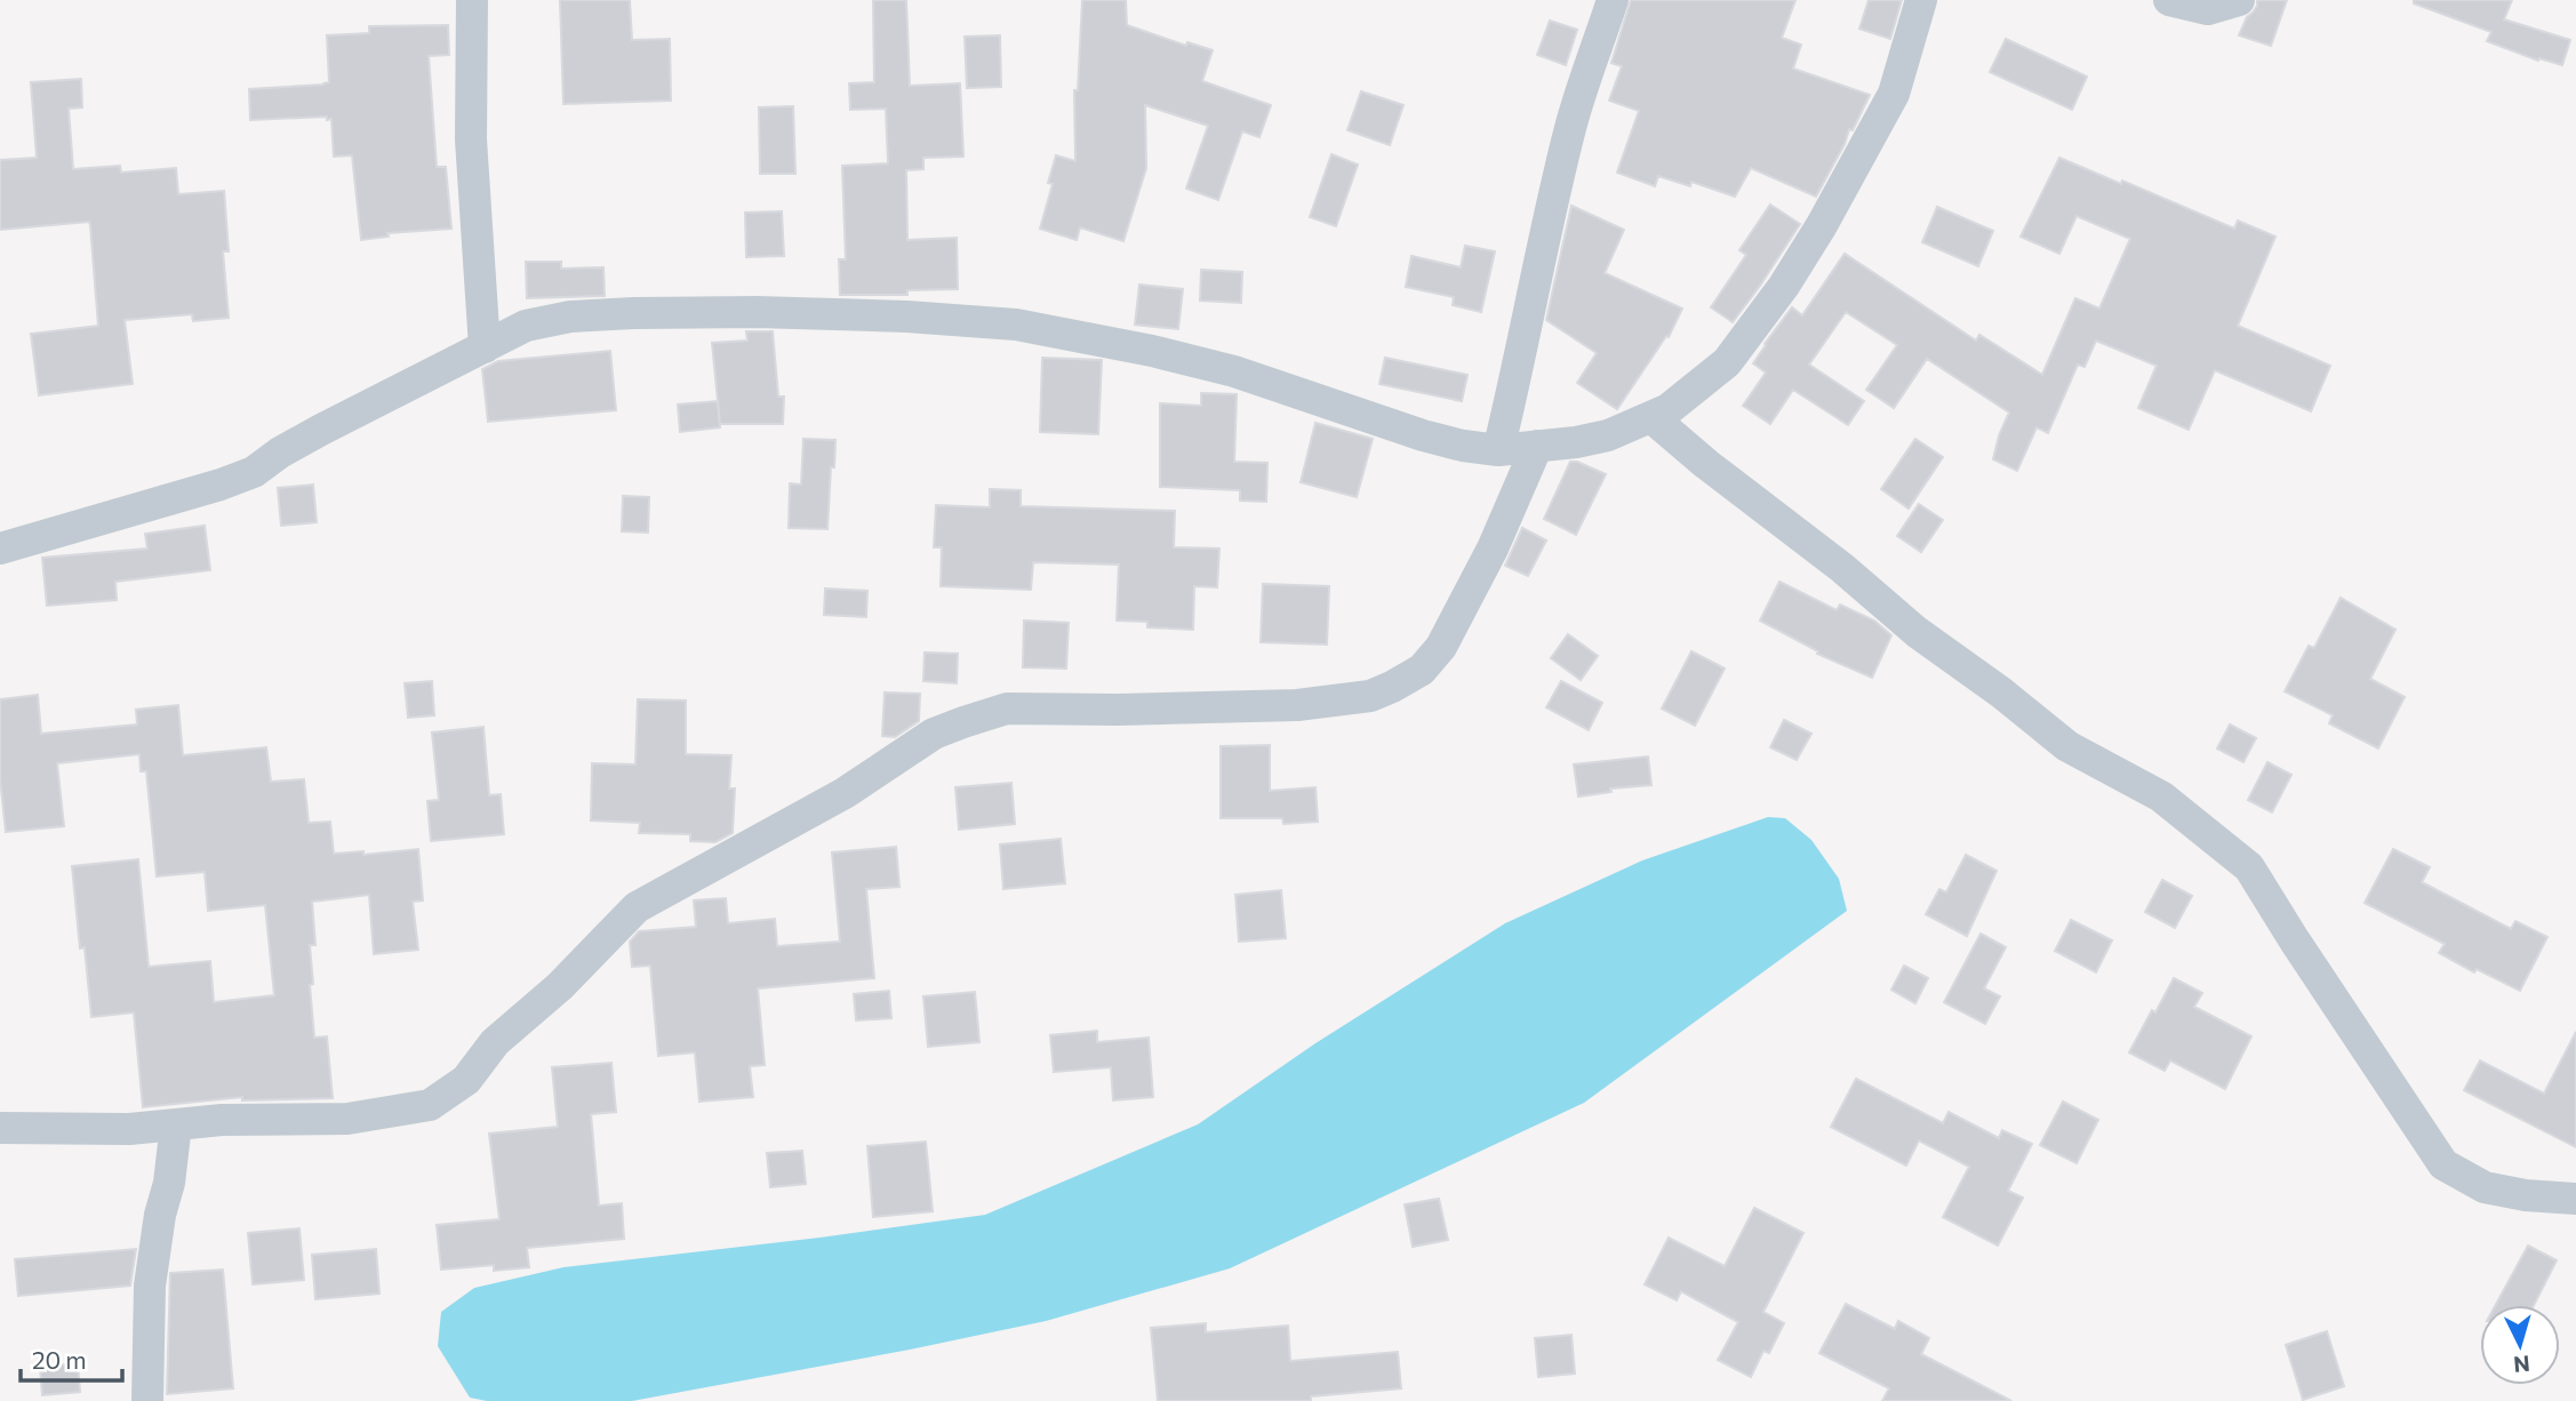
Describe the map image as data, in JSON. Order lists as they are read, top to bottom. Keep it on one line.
{"scale_bar":"20 m","north":"bottom"}
